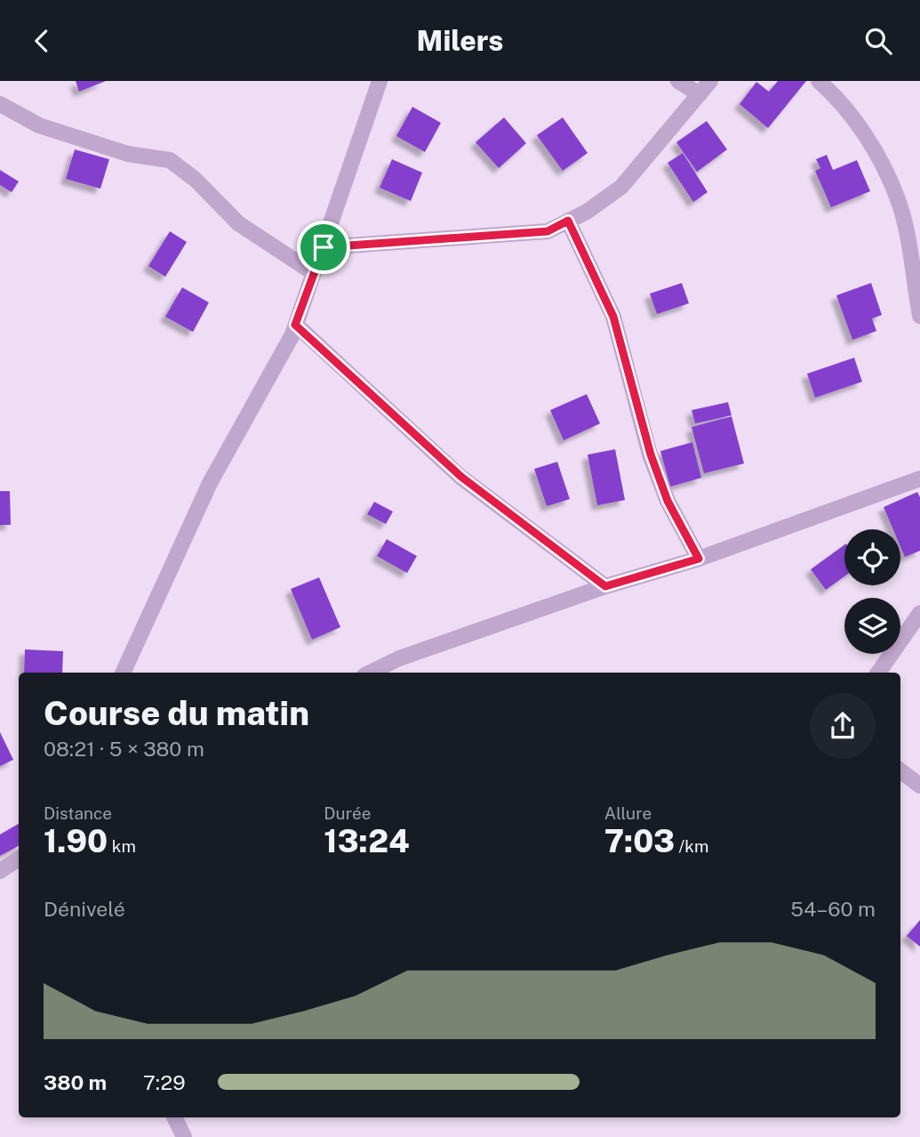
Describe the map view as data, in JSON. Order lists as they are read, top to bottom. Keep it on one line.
{"page":{"header":"Milers","heading":["Course du matin","08:21 · 5 × 380 m"],"stats":[["Distance","1.90 km"],["Durée","13:24"],["Allure","7:03 /km"]],"chart":["Dénivelé","54–60 m"],"list":[{"name":"380 m","note":"7:29"}]}}
